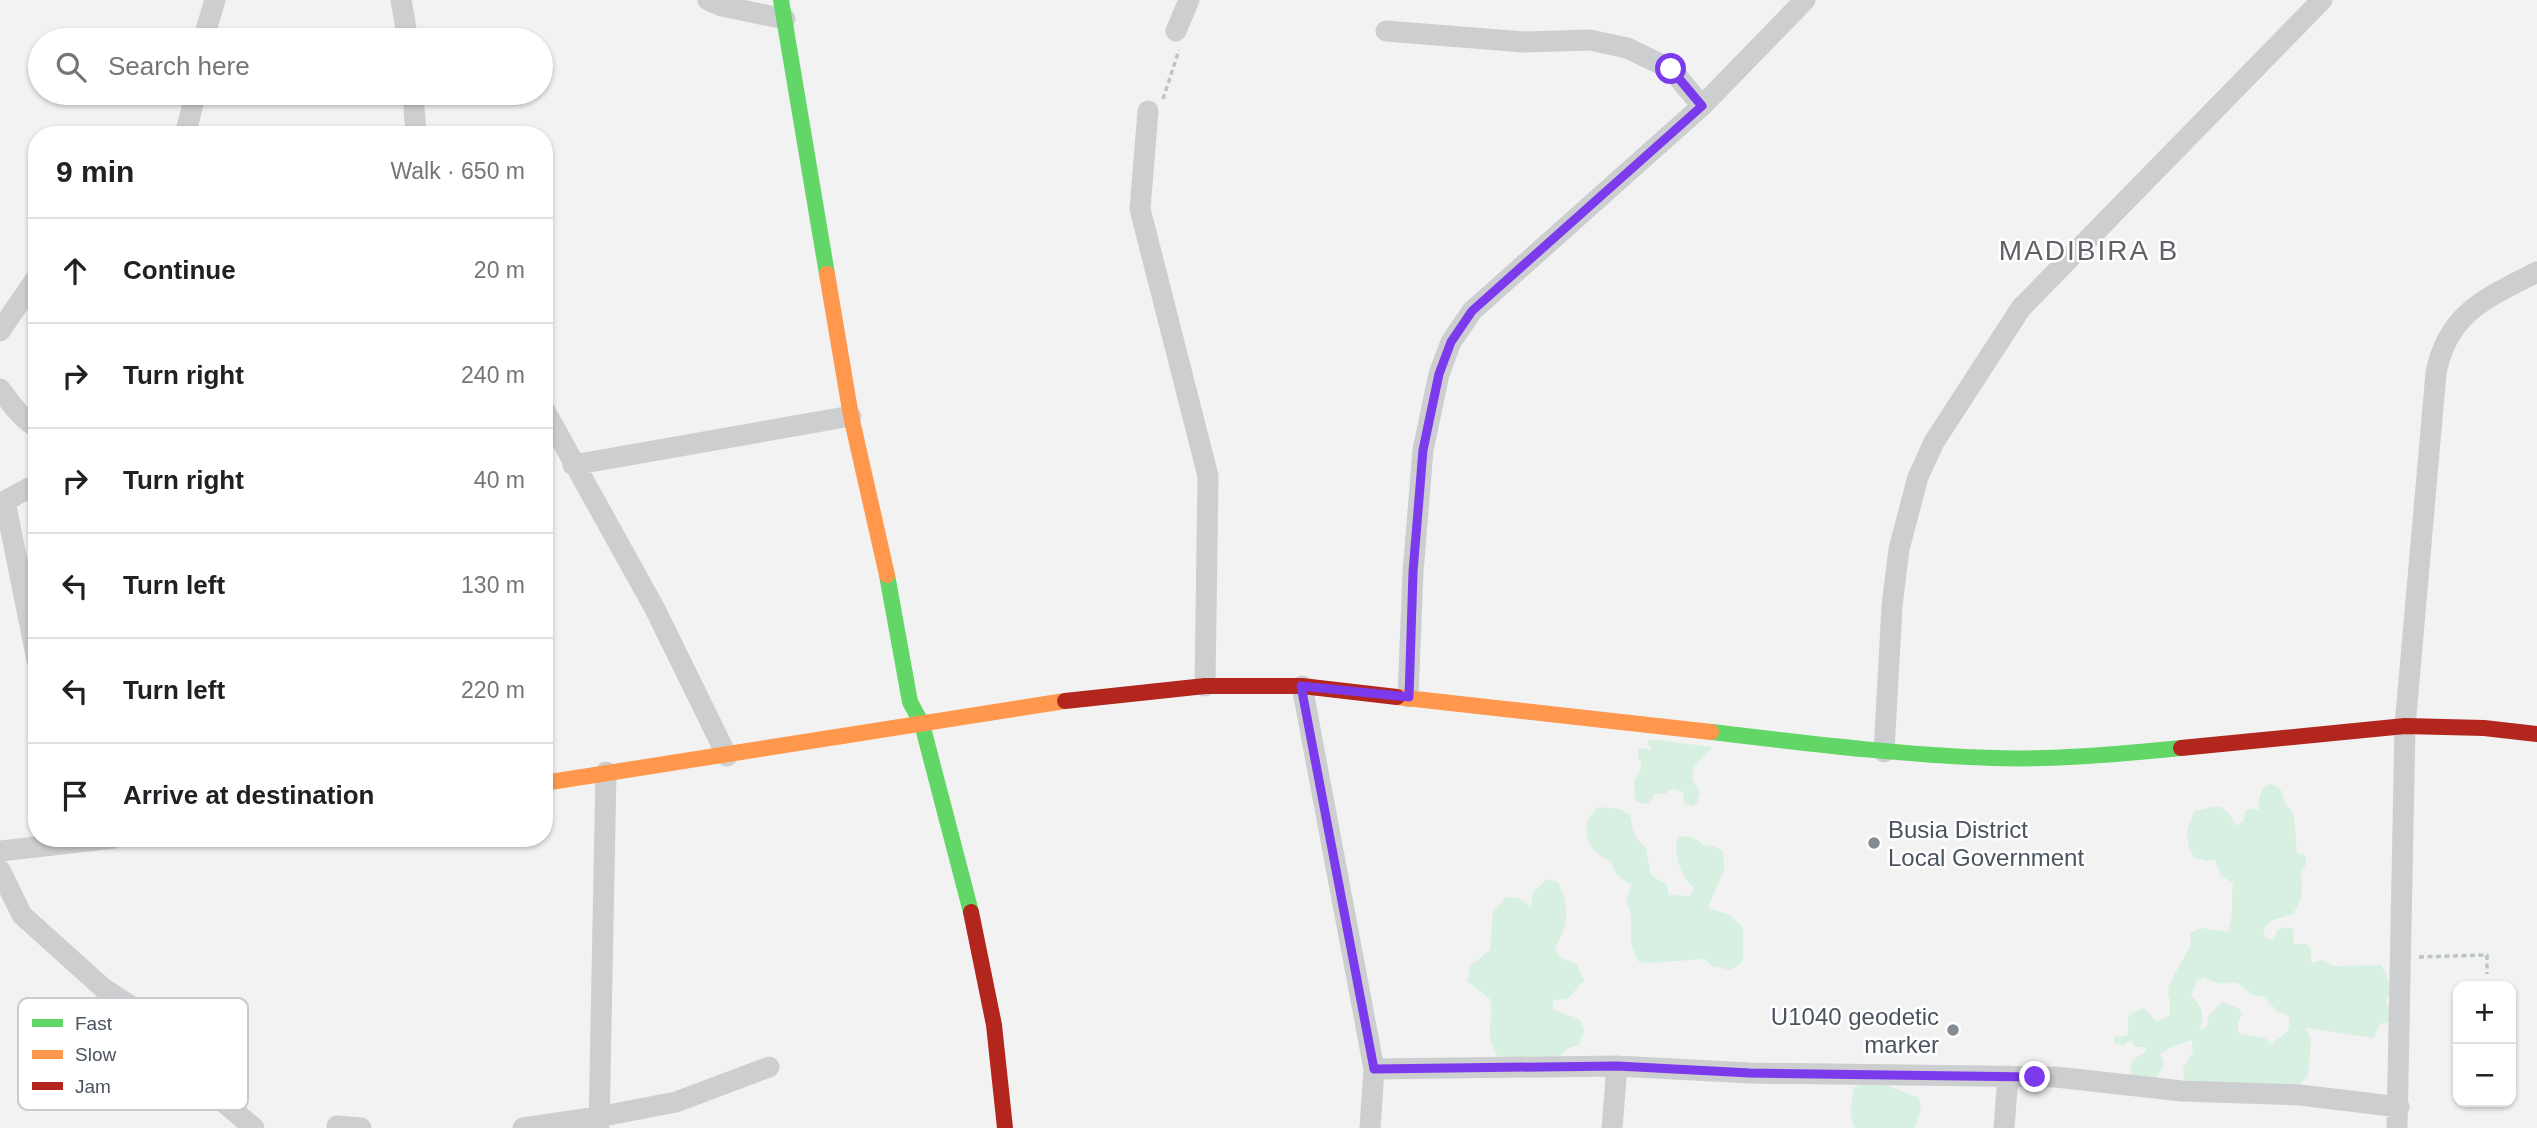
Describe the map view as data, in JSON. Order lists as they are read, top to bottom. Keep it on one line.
{"districts":["MADIBIRA B"],"places":["Busia District Local Government","U1040 geodetic marker"],"legend":["Fast","Slow","Jam"],"page":{"search":"Search here","heading":["9 min","Walk · 650 m"],"list":[["Continue","20 m"],["Turn right","240 m"],["Turn right","40 m"],["Turn left","130 m"],["Turn left","220 m"],"Arrive at destination"],"map_buttons":["+","−"]}}
